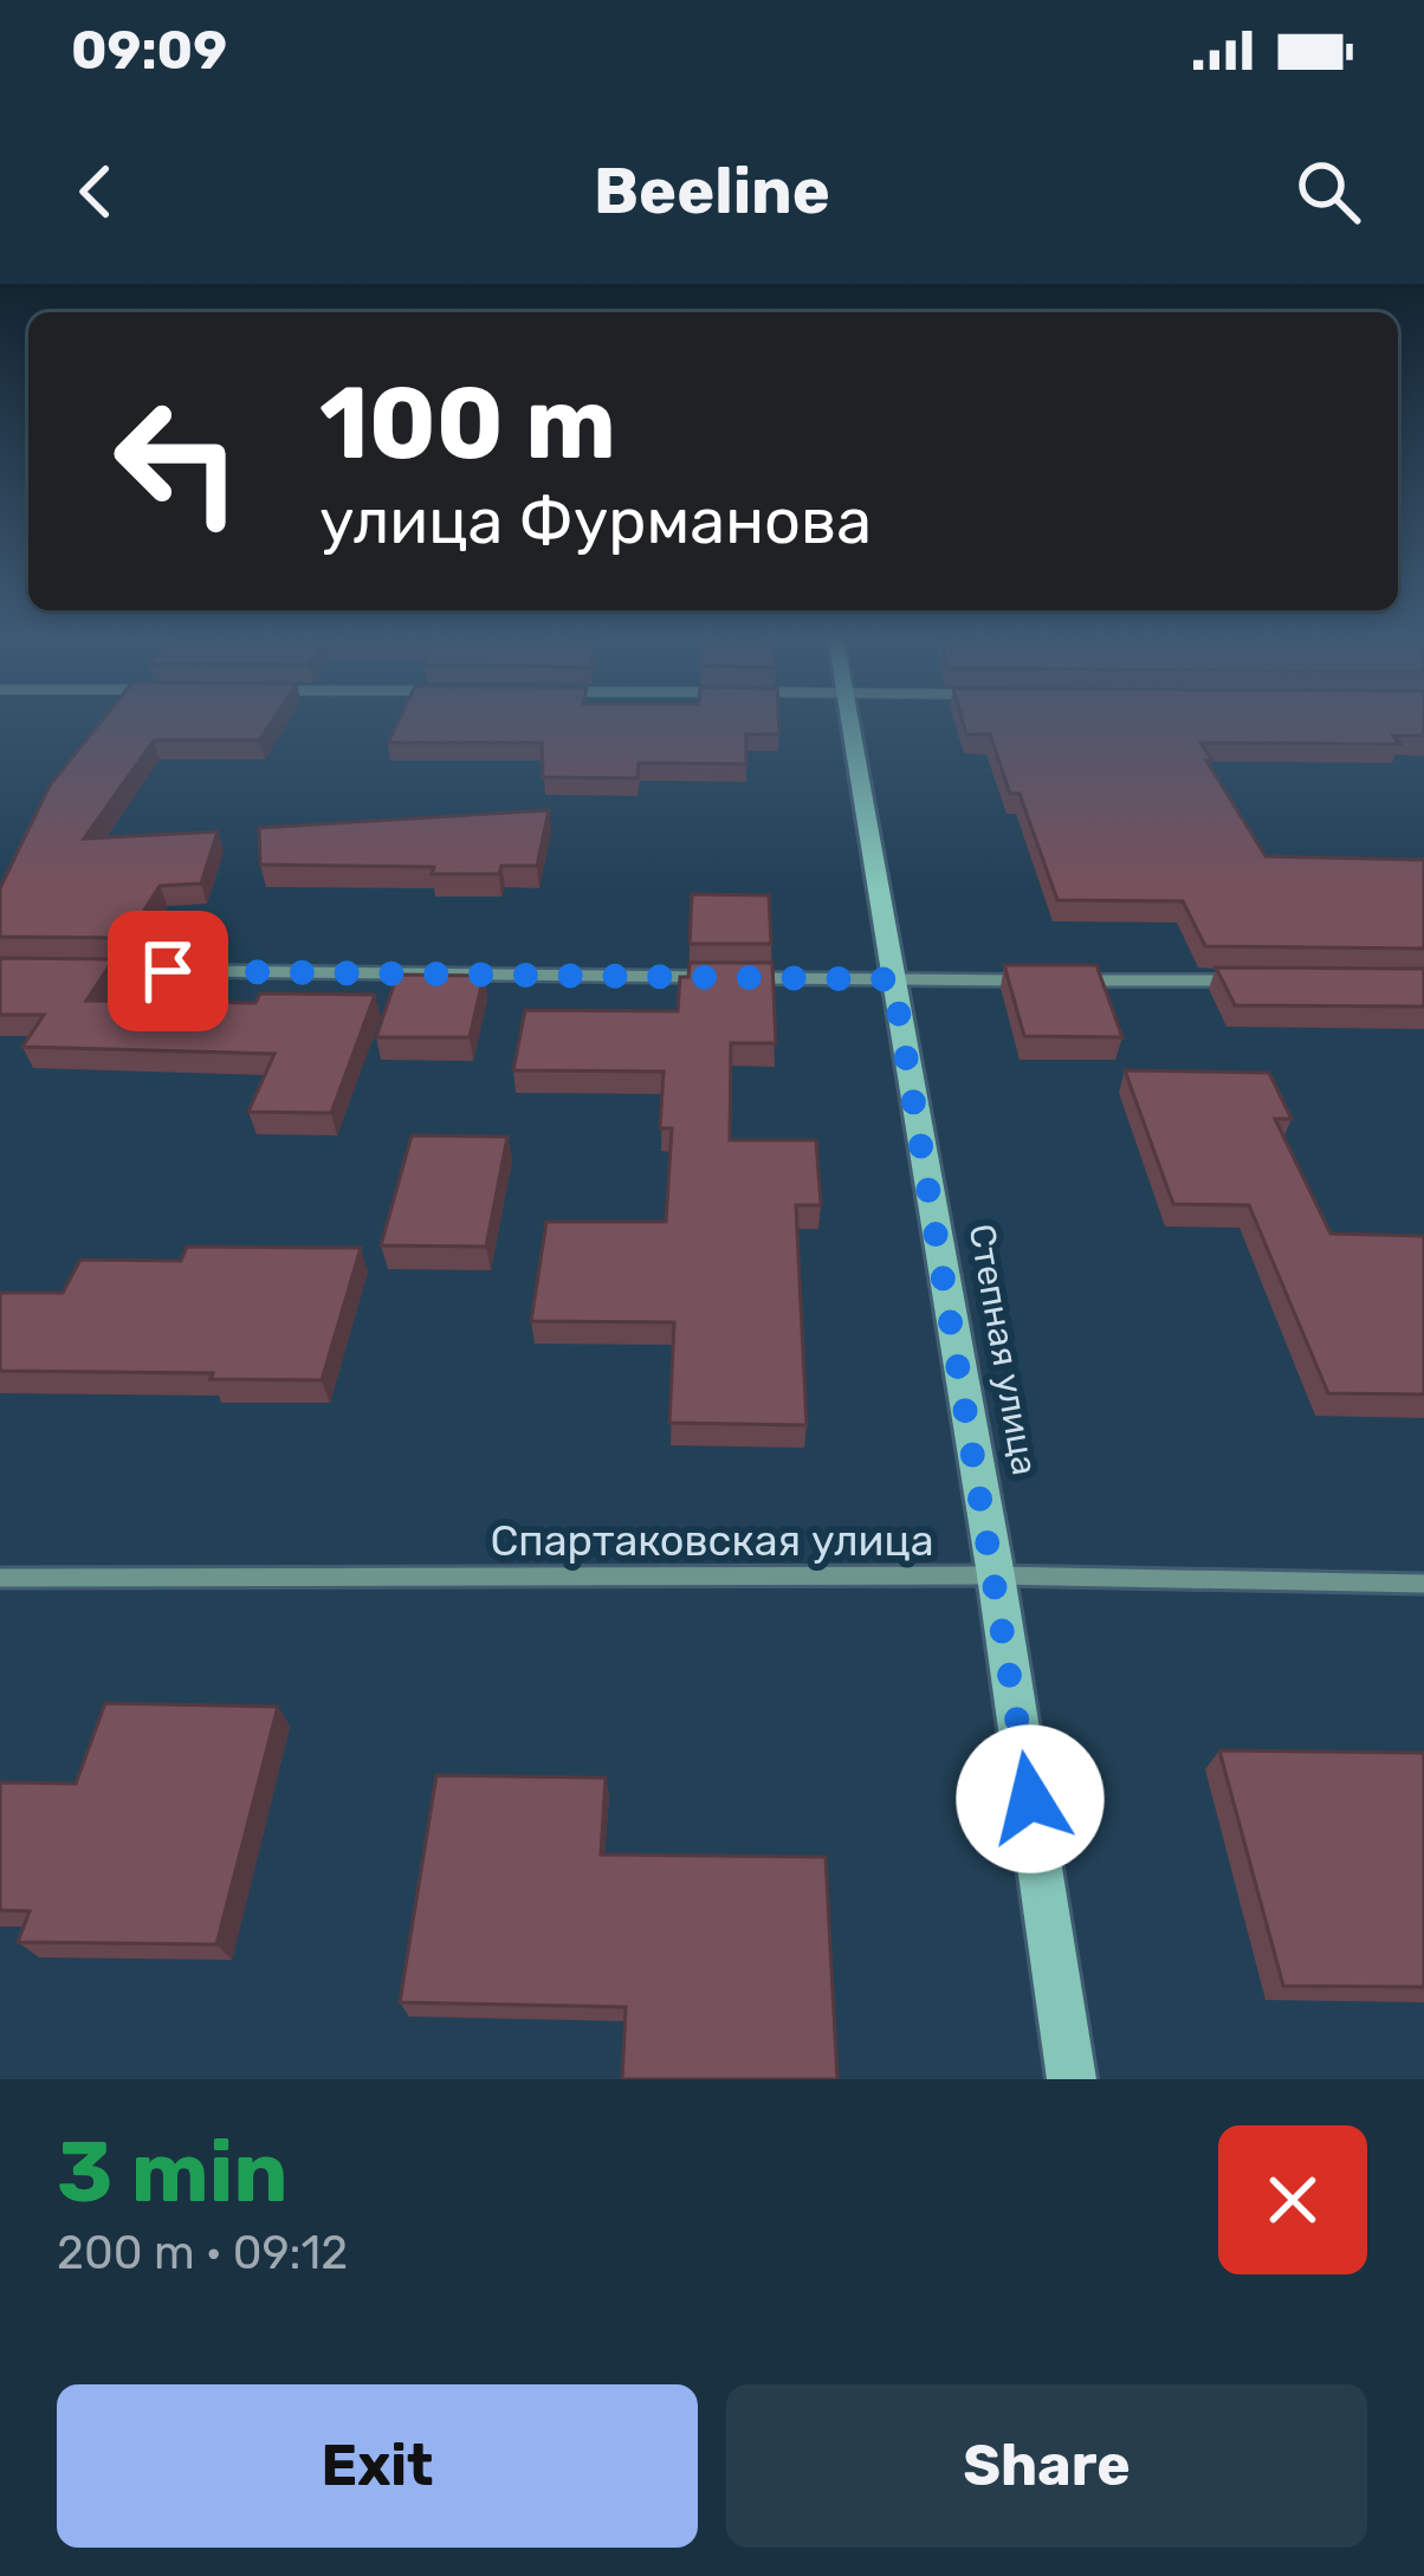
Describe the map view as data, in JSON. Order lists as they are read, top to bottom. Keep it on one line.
{"streets":{"main road":["Степная улица"],"street":["Спартаковская улица"]},"crossings":[["Степная улица","Спартаковская улица"]],"page":{"status":"09:09","header":"Beeline","turn":["100 m","улица Фурманова"],"heading":["3 min","200 m · 09:12"],"buttons":["Exit","Share"]}}
